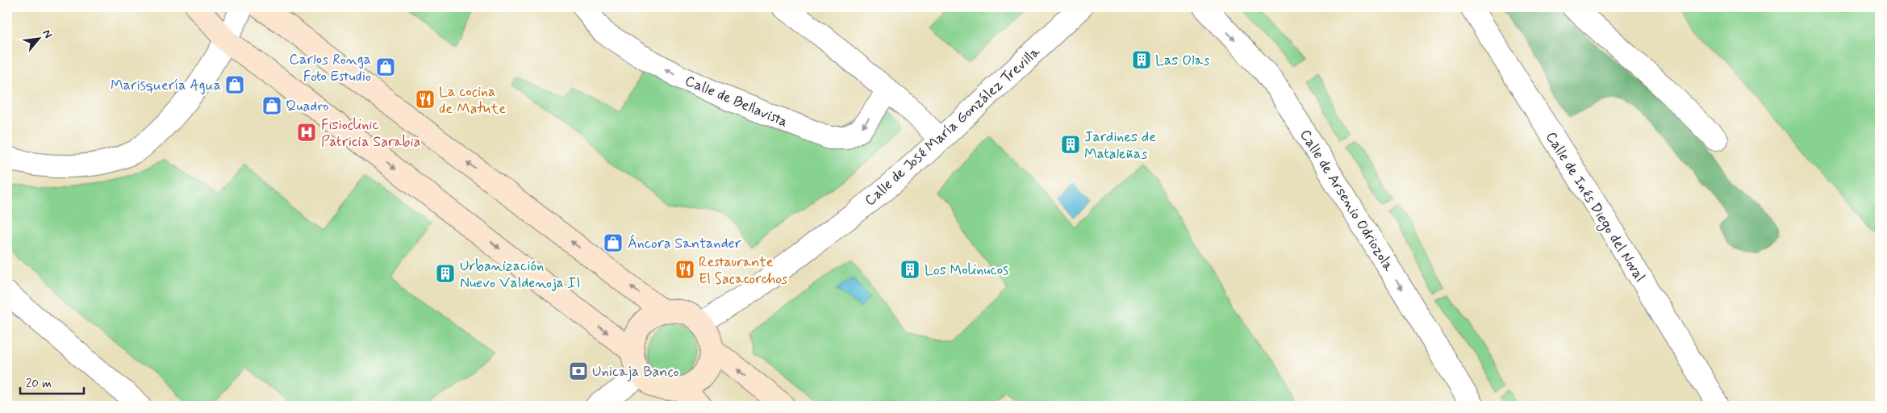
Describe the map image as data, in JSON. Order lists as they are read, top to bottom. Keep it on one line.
{"streets":{"street":["Calle de Bellavista","Calle de José María González Trevilla","Calle de Arsenio Odriozola","Calle de Inés Diego del Noval"]},"one_way":["Calle de Bellavista","Calle de Arsenio Odriozola"],"places":{"building":["Las Olas","Jardines de Mataleñas","Los Molinucos","Urbanización Nuevo Valdenoja II"],"shop":["Carlos Ronga Foto Estudio","Marisquería Agua","Quadro","Áncora Santander"],"restaurant":["La cocina de Matute","Restaurante El Sacacorchos"],"hospital":["Fisioclinic Patricia Sarabia"],"bank":["Unicaja Banco"]},"scale_bar":"20 m","north":"top right"}
